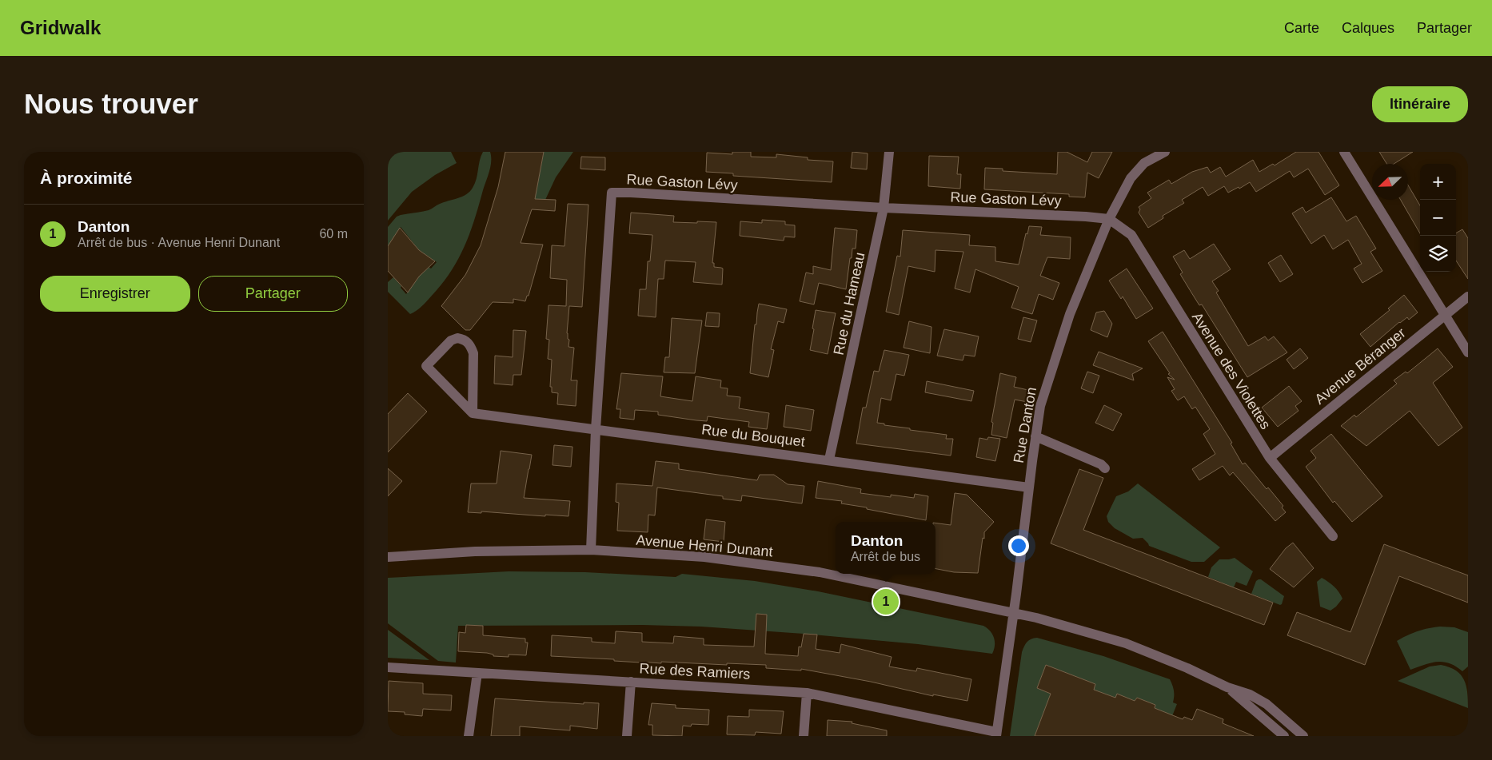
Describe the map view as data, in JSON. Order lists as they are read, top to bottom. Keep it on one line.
{"streets":{"street":["Rue Gaston Lévy","Rue du Hameau","Avenue Béranger","Avenue des Violettes","Rue Danton","Rue du Bouquet","Avenue Henri Dunant","Rue des Ramiers"]},"crossings":[["Rue Gaston Lévy","Rue du Hameau"],["Rue Gaston Lévy","Avenue des Violettes"],["Rue Gaston Lévy","Rue Danton"],["Rue Gaston Lévy","Rue du Bouquet"],["Rue Gaston Lévy","Avenue Henri Dunant"],["Rue du Hameau","Rue du Bouquet"],["Avenue Béranger","Avenue des Violettes"],["Avenue des Violettes","Rue Danton"],["Rue Danton","Rue du Bouquet"],["Rue Danton","Avenue Henri Dunant"],["Rue Danton","Rue des Ramiers"]],"north":"bottom left","page":{"header":"Gridwalk","nav":["Carte","Calques","Partager"],"buttons":["Itinéraire",["Enregistrer","Partager"]],"title":"Nous trouver","heading":"À proximité","map_buttons":["+","−"],"list":[{"mark":"1","name":"Danton","note":"Arrêt de bus · Avenue Henri Dunant","value":"60 m"}],"popup":["Danton","Arrêt de bus"],"pins":"1"}}
